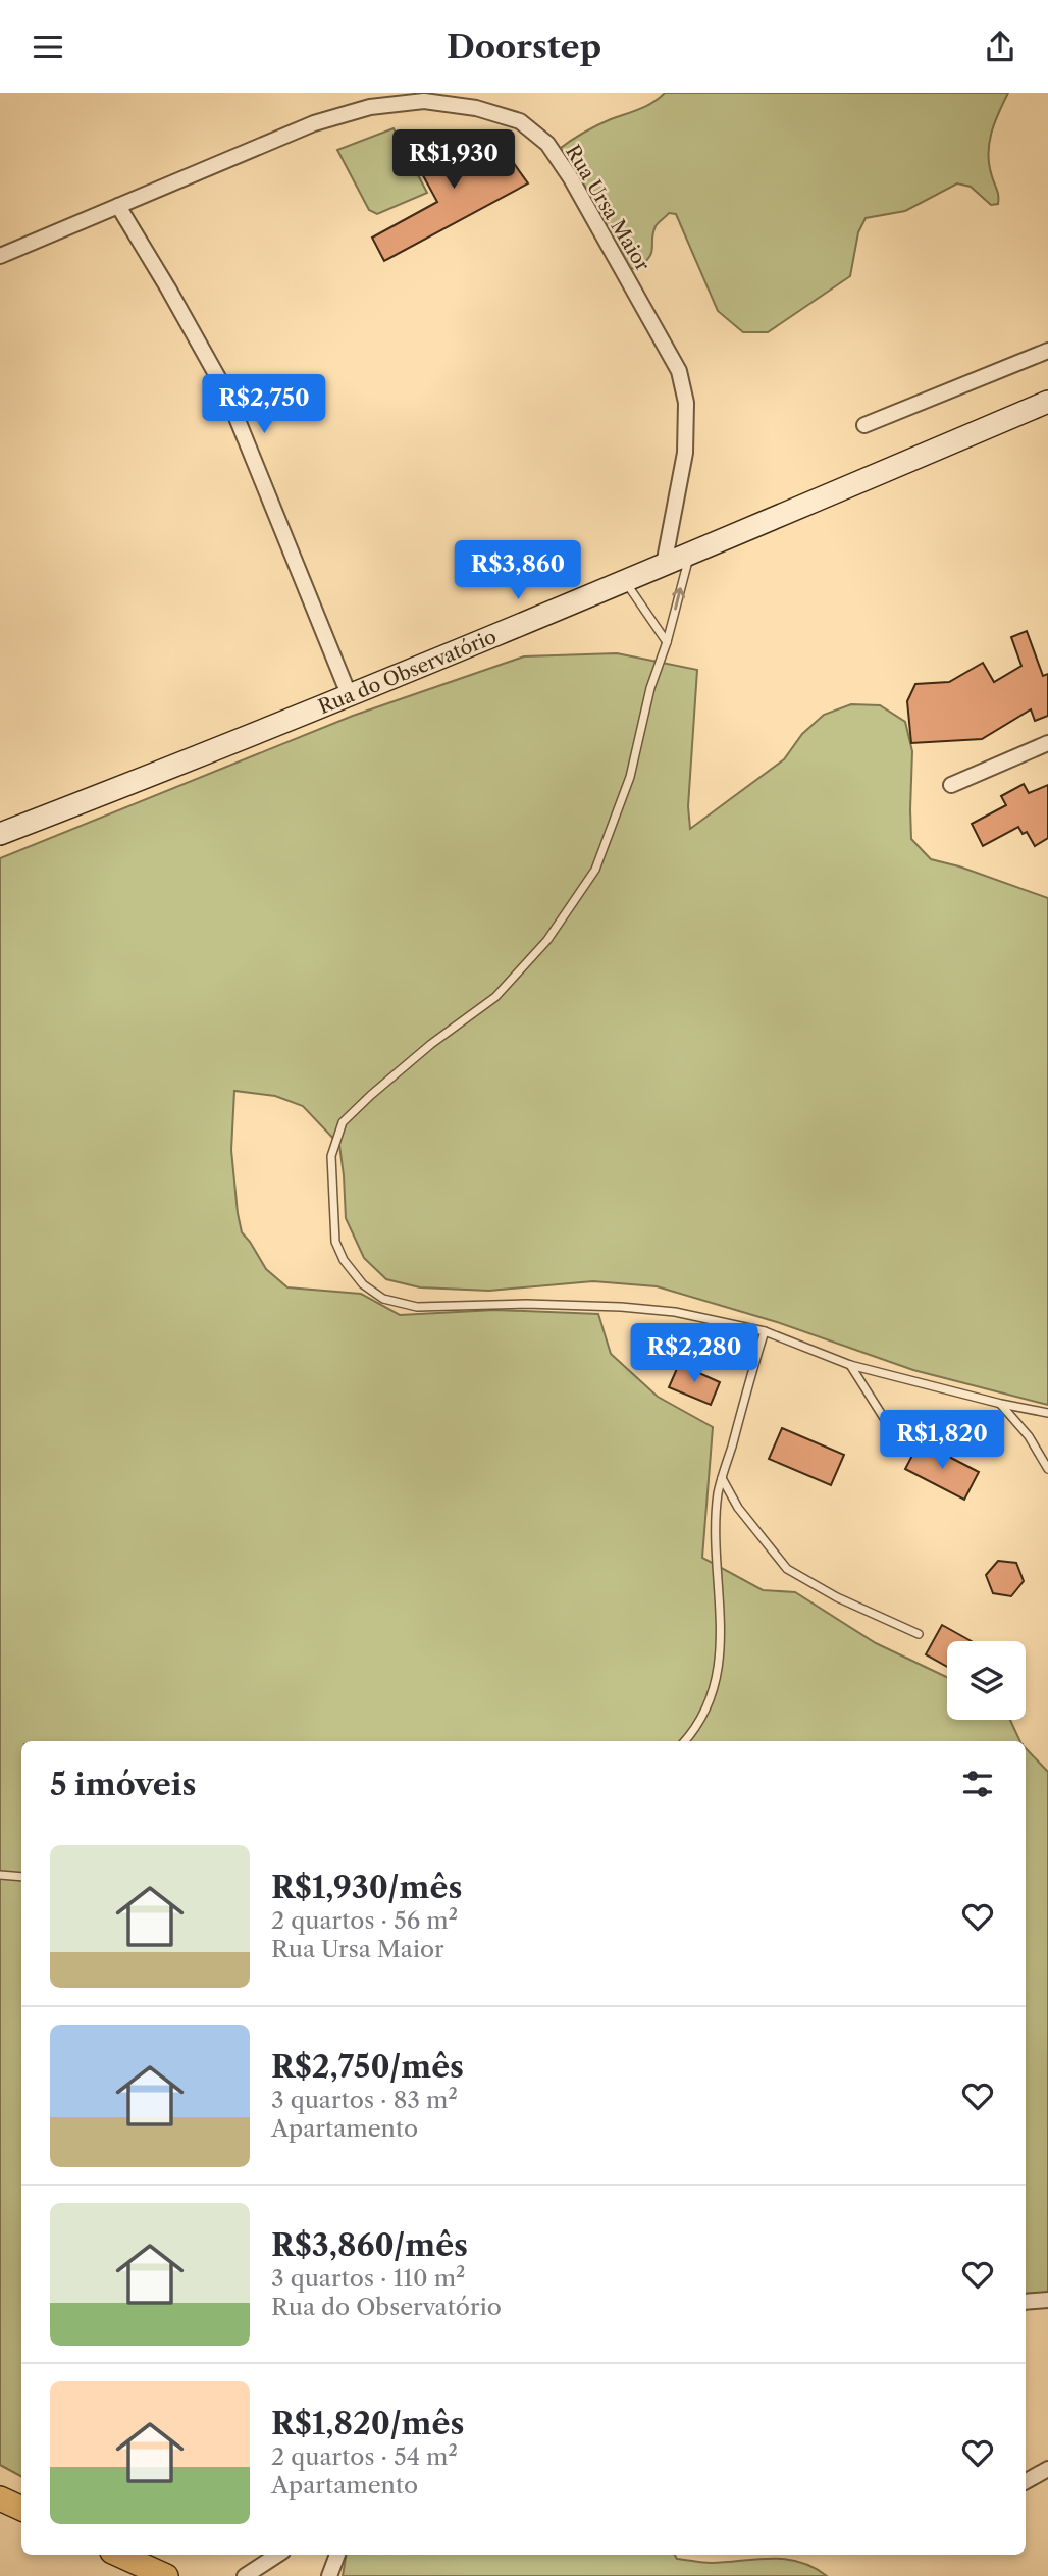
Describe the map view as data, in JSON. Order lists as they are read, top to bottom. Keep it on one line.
{"streets":{"street":["Rua Ursa Maior","Rua do Observatório"]},"crossings":[["Rua Ursa Maior","Rua do Observatório"]],"page":{"header":"Doorstep","price":["R$1,930","R$2,750","R$3,860","R$2,280","R$1,820"],"heading":"5 imóveis","list":[{"name":"R$1,930/mês","note":"2 quartos · 56 m² · Rua Ursa Maior"},{"name":"R$2,750/mês","note":"3 quartos · 83 m² · Apartamento"},{"name":"R$3,860/mês","note":"3 quartos · 110 m² · Rua do Observatório"},{"name":"R$1,820/mês","note":"2 quartos · 54 m² · Apartamento"}]}}
